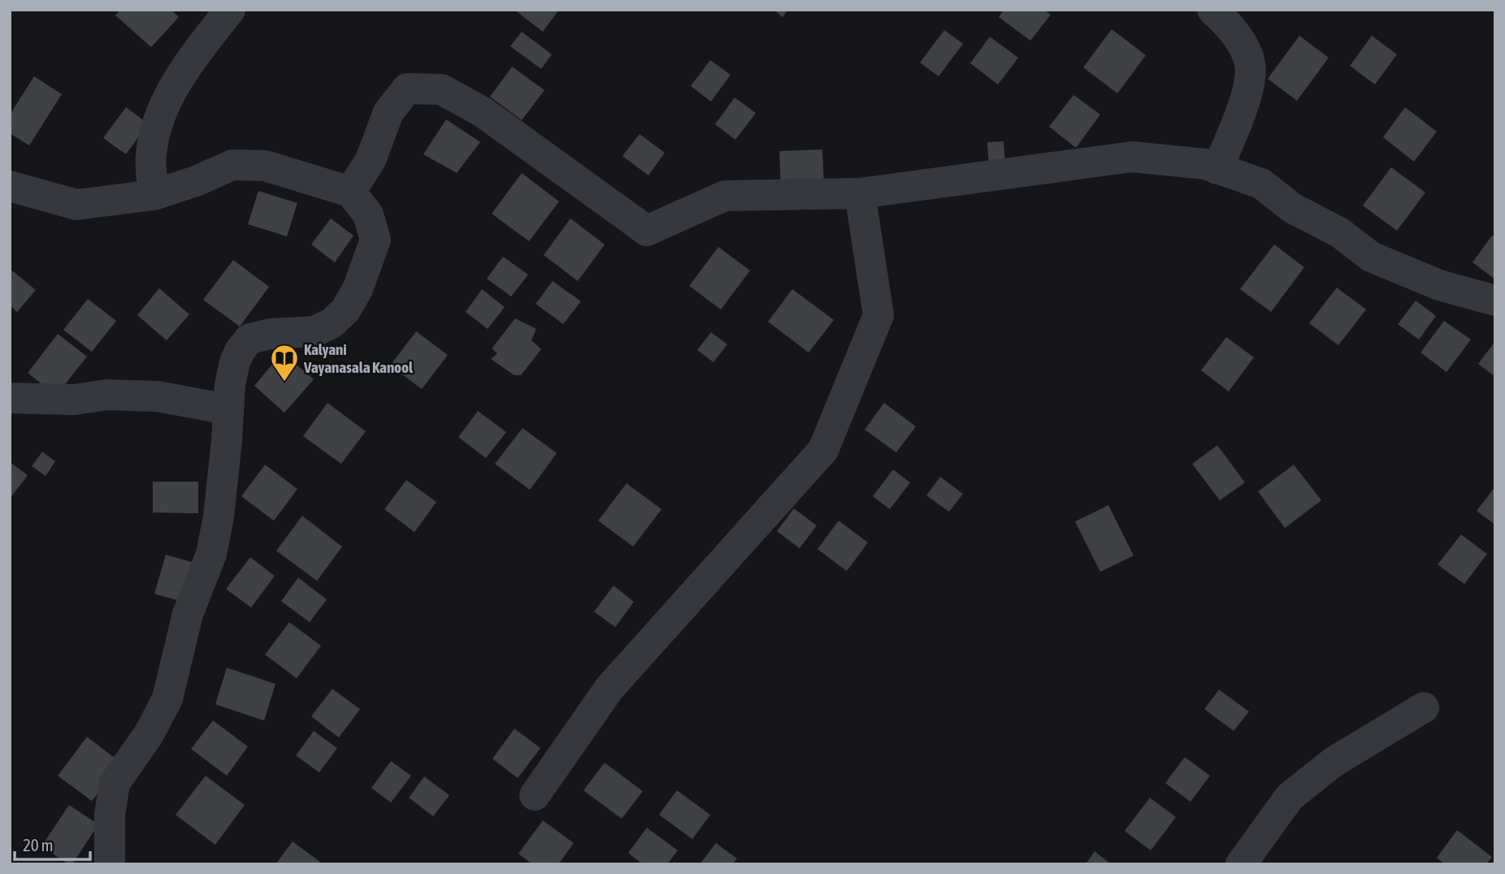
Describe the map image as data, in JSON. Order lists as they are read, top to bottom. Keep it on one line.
{"places":{"library":["Kalyani Vayanasala Kanool"]},"scale_bar":"20 m"}
